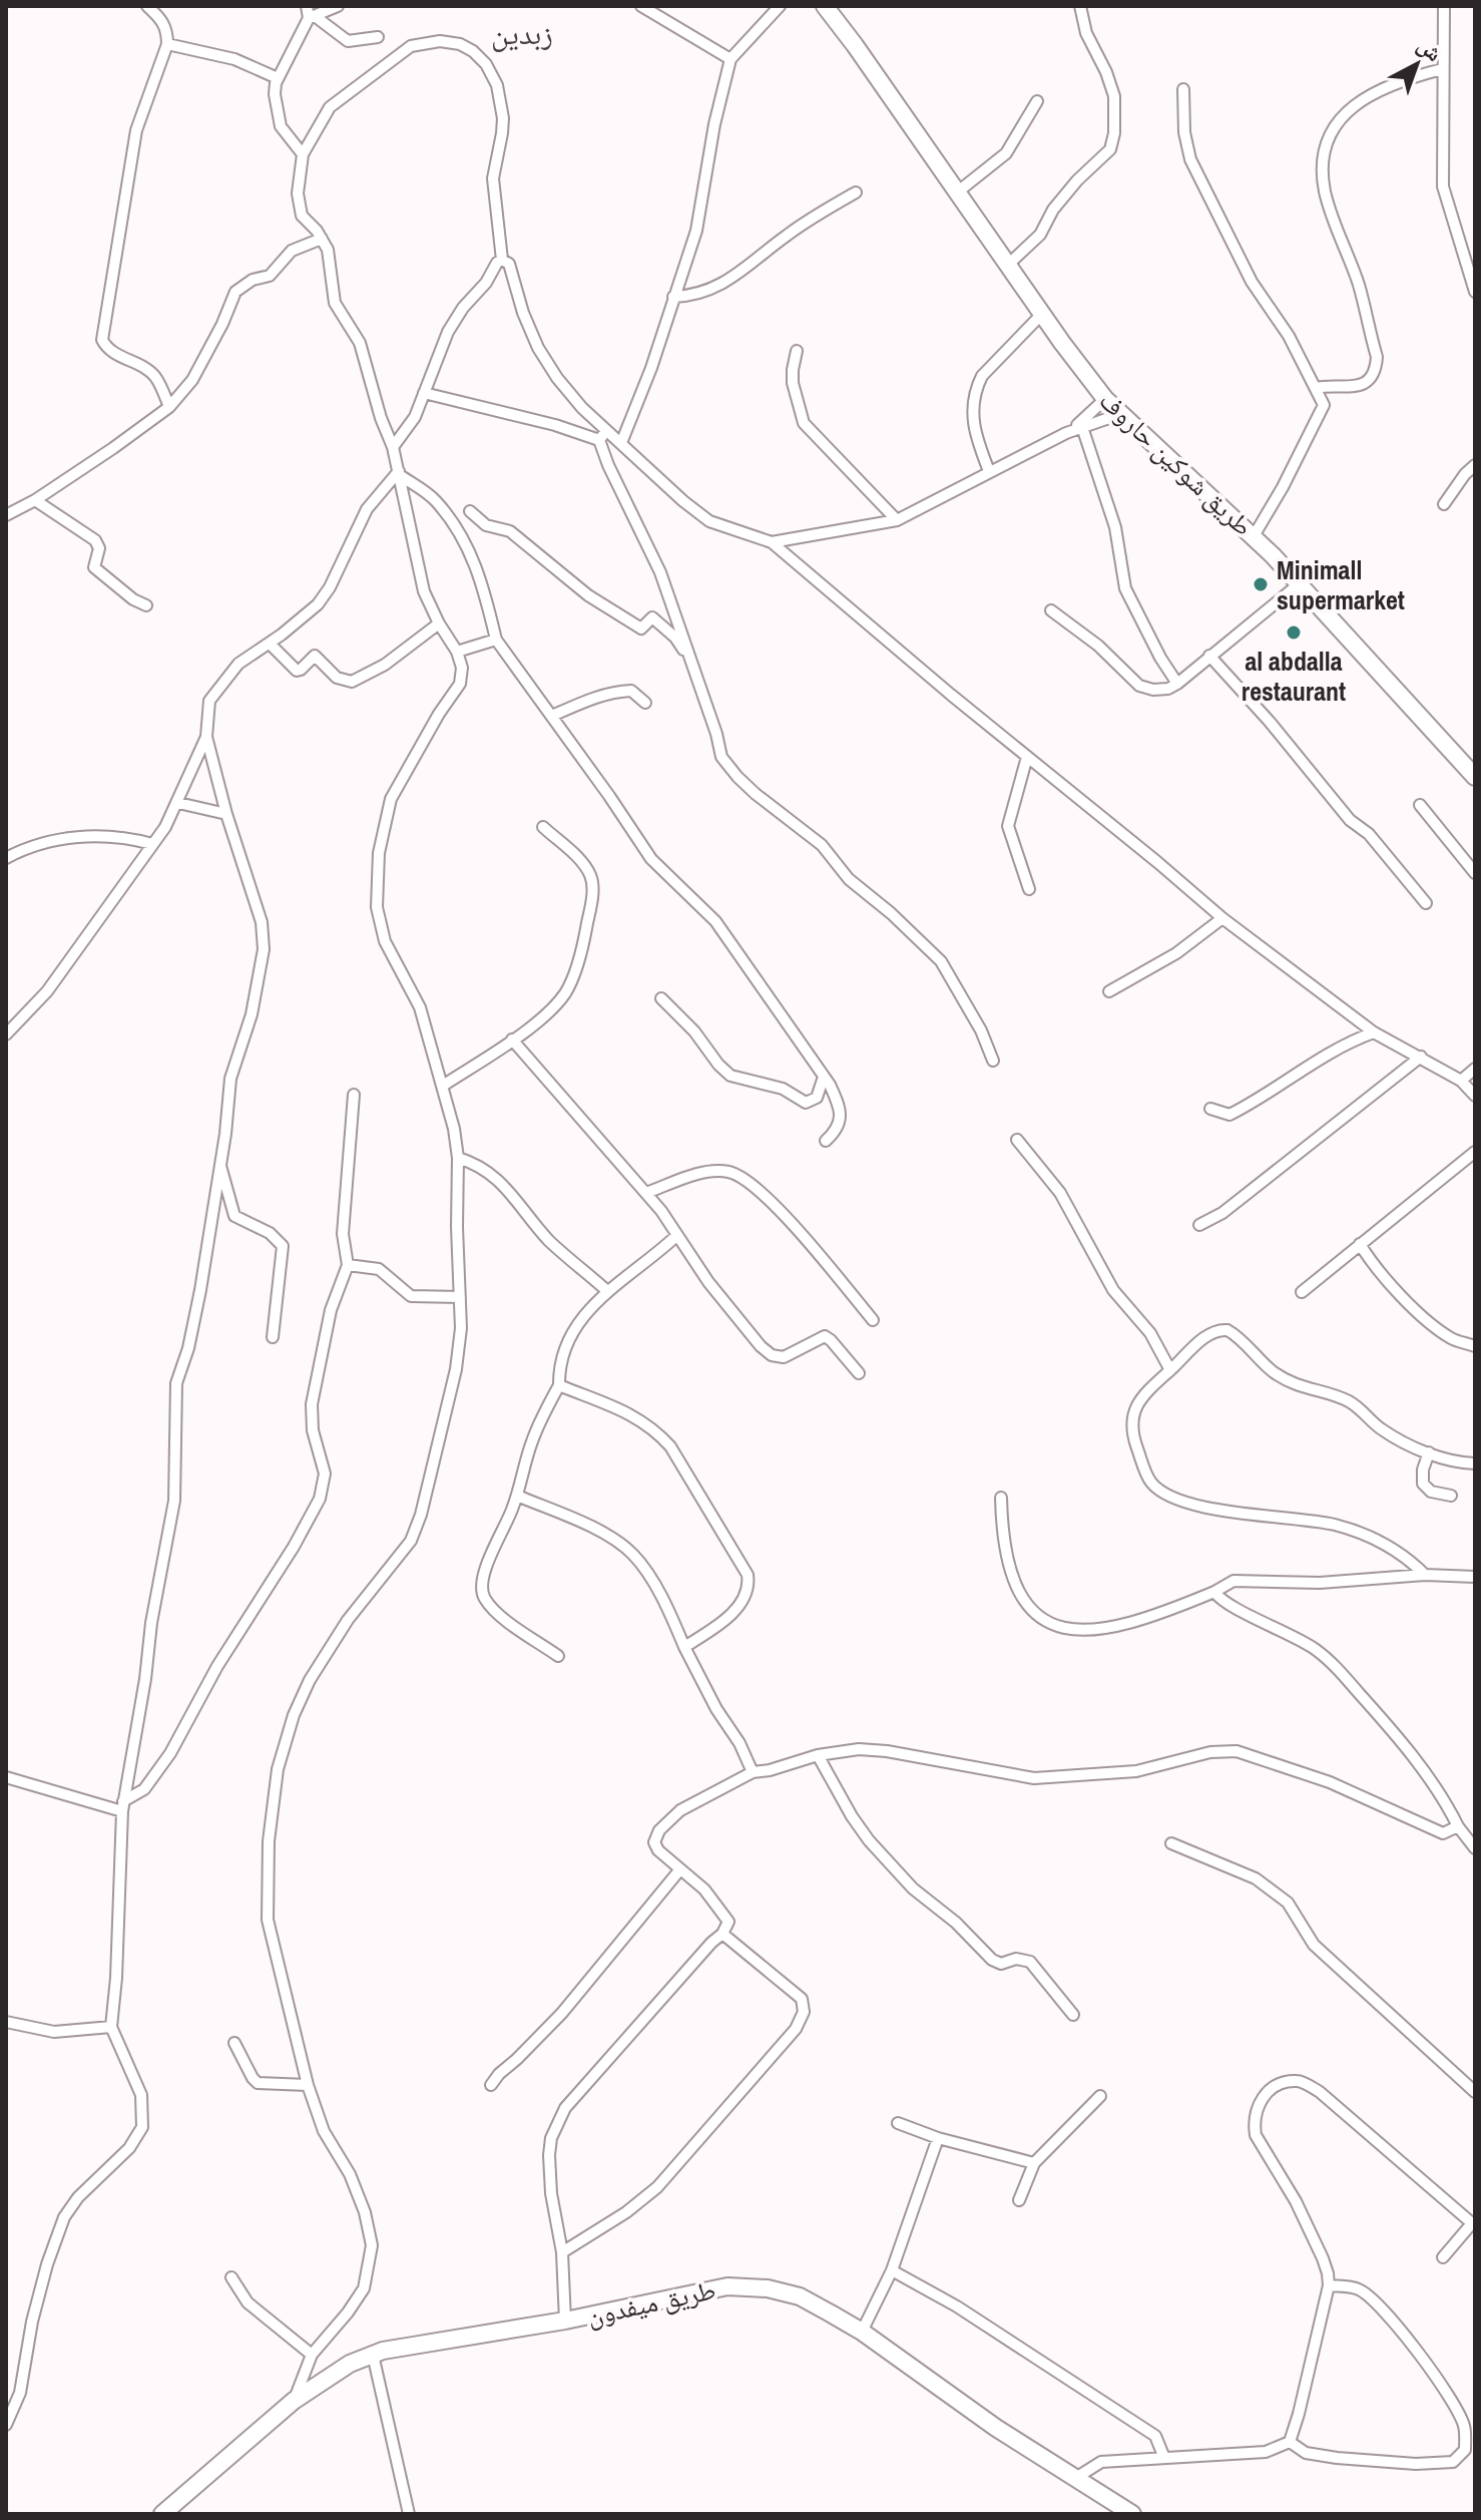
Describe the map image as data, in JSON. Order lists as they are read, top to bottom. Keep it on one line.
{"streets":{"main road":["طريق شوكين حاروف","طريق ميفدون"]},"districts":["زبدين"],"places":["Minimall supermarket","al abdalla restaurant"],"north":"top right"}
